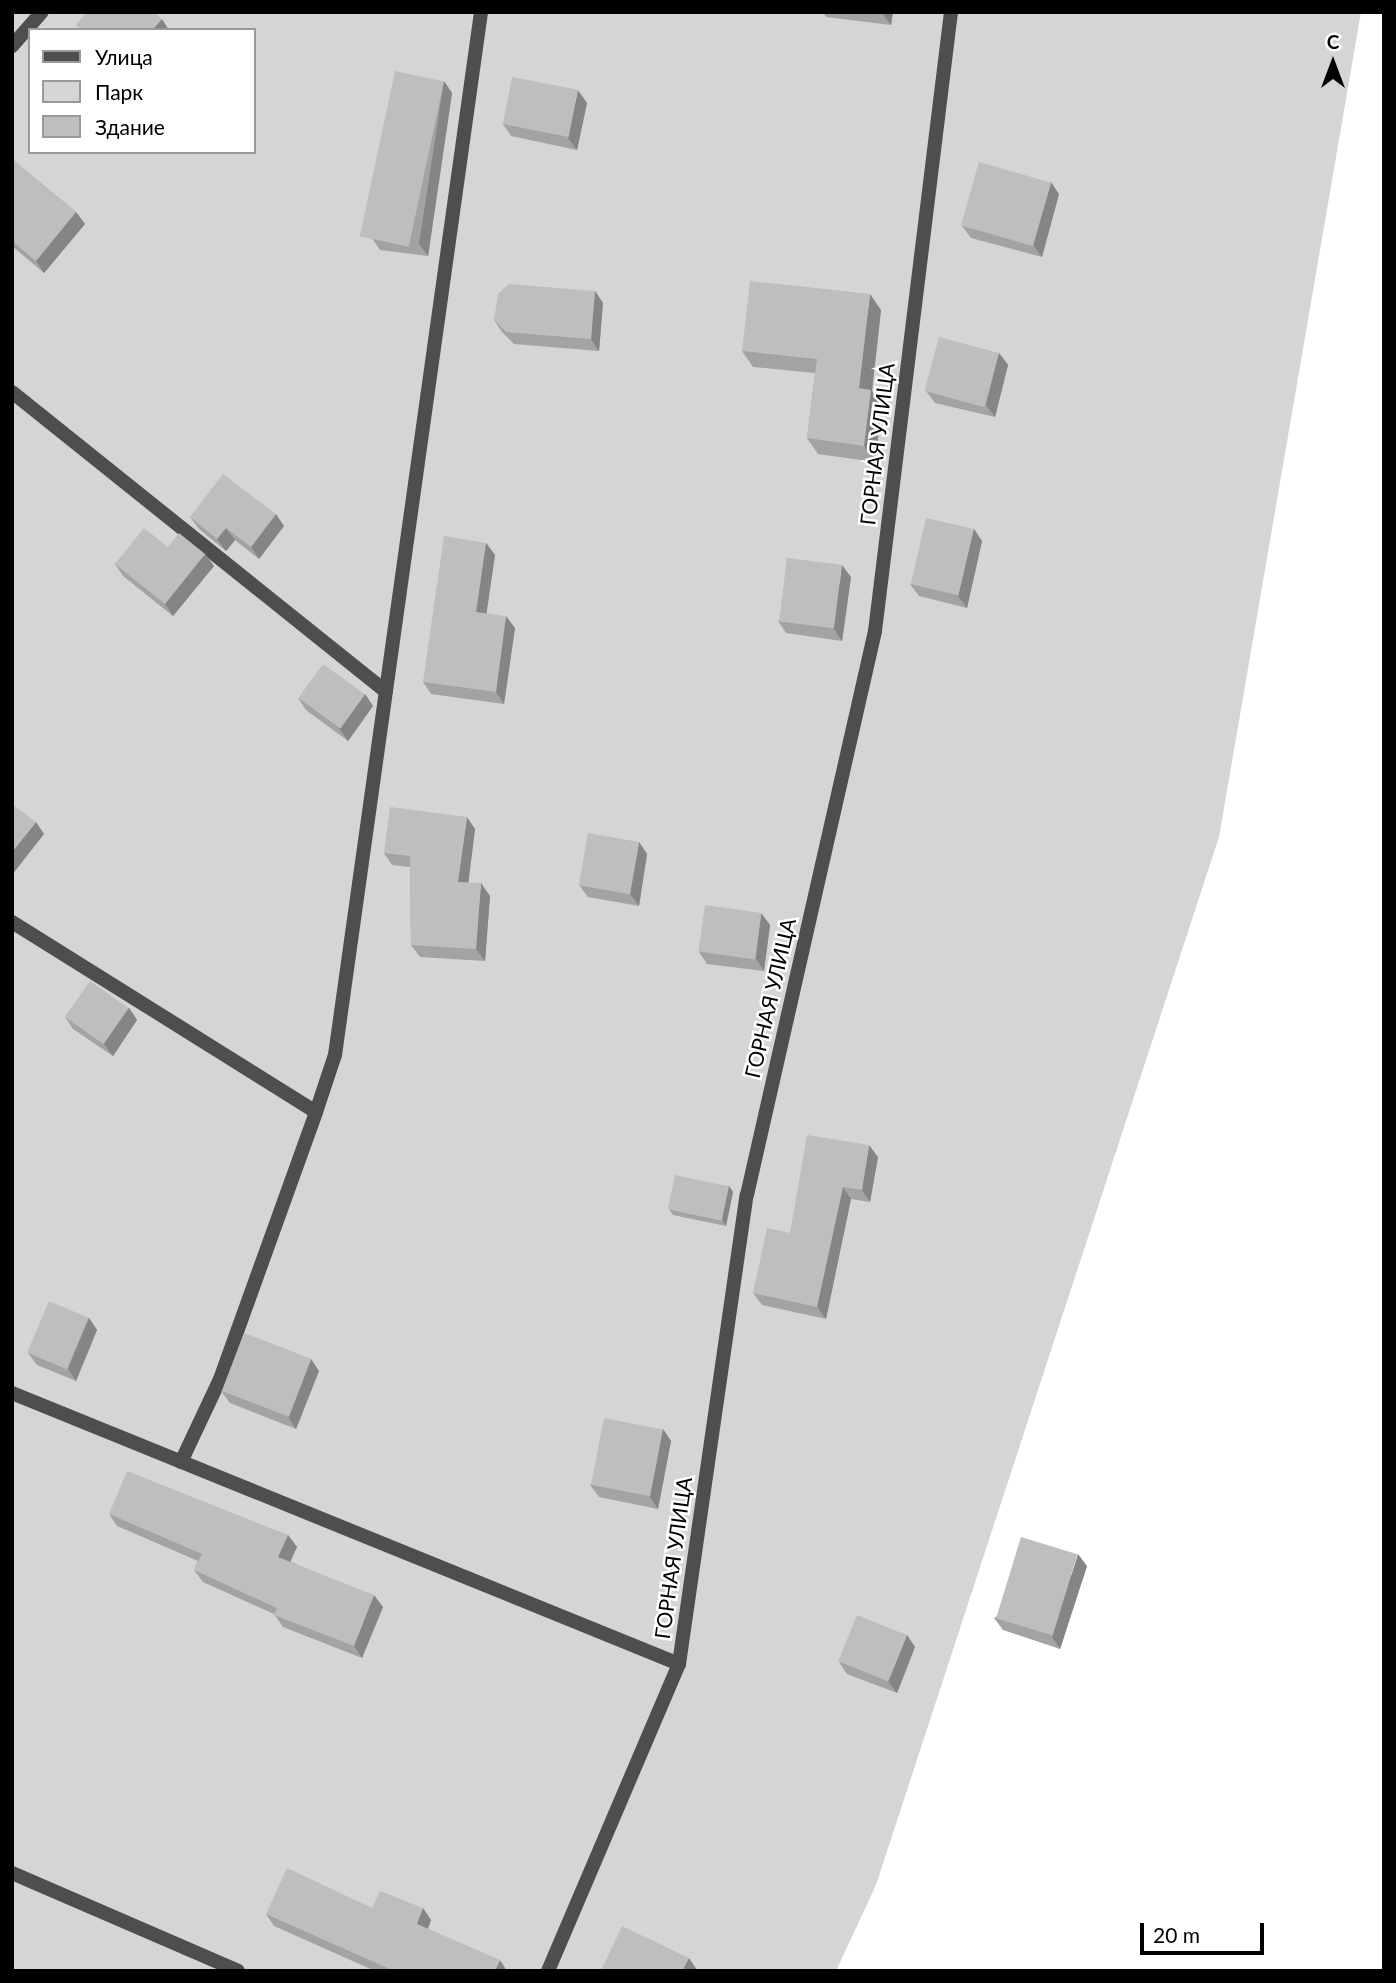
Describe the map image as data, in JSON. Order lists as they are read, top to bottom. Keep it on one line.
{"streets":{"street":["ГОРНАЯ УЛИЦА"]},"legend":["Улица","Парк","Здание"],"scale_bar":"20 m","north":"top"}
